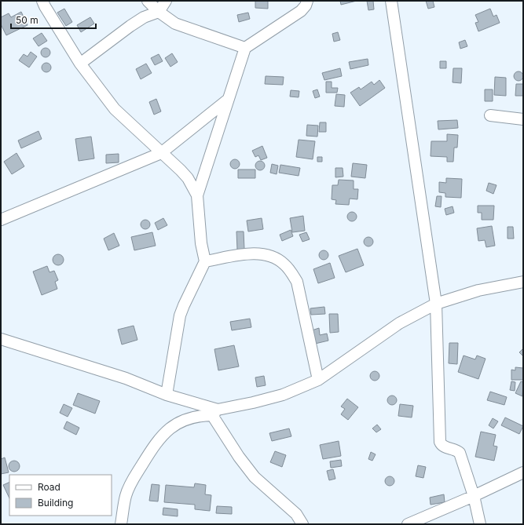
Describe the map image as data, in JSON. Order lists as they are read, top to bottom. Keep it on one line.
{"legend":["Road","Building"],"scale_bar":"50 m"}
